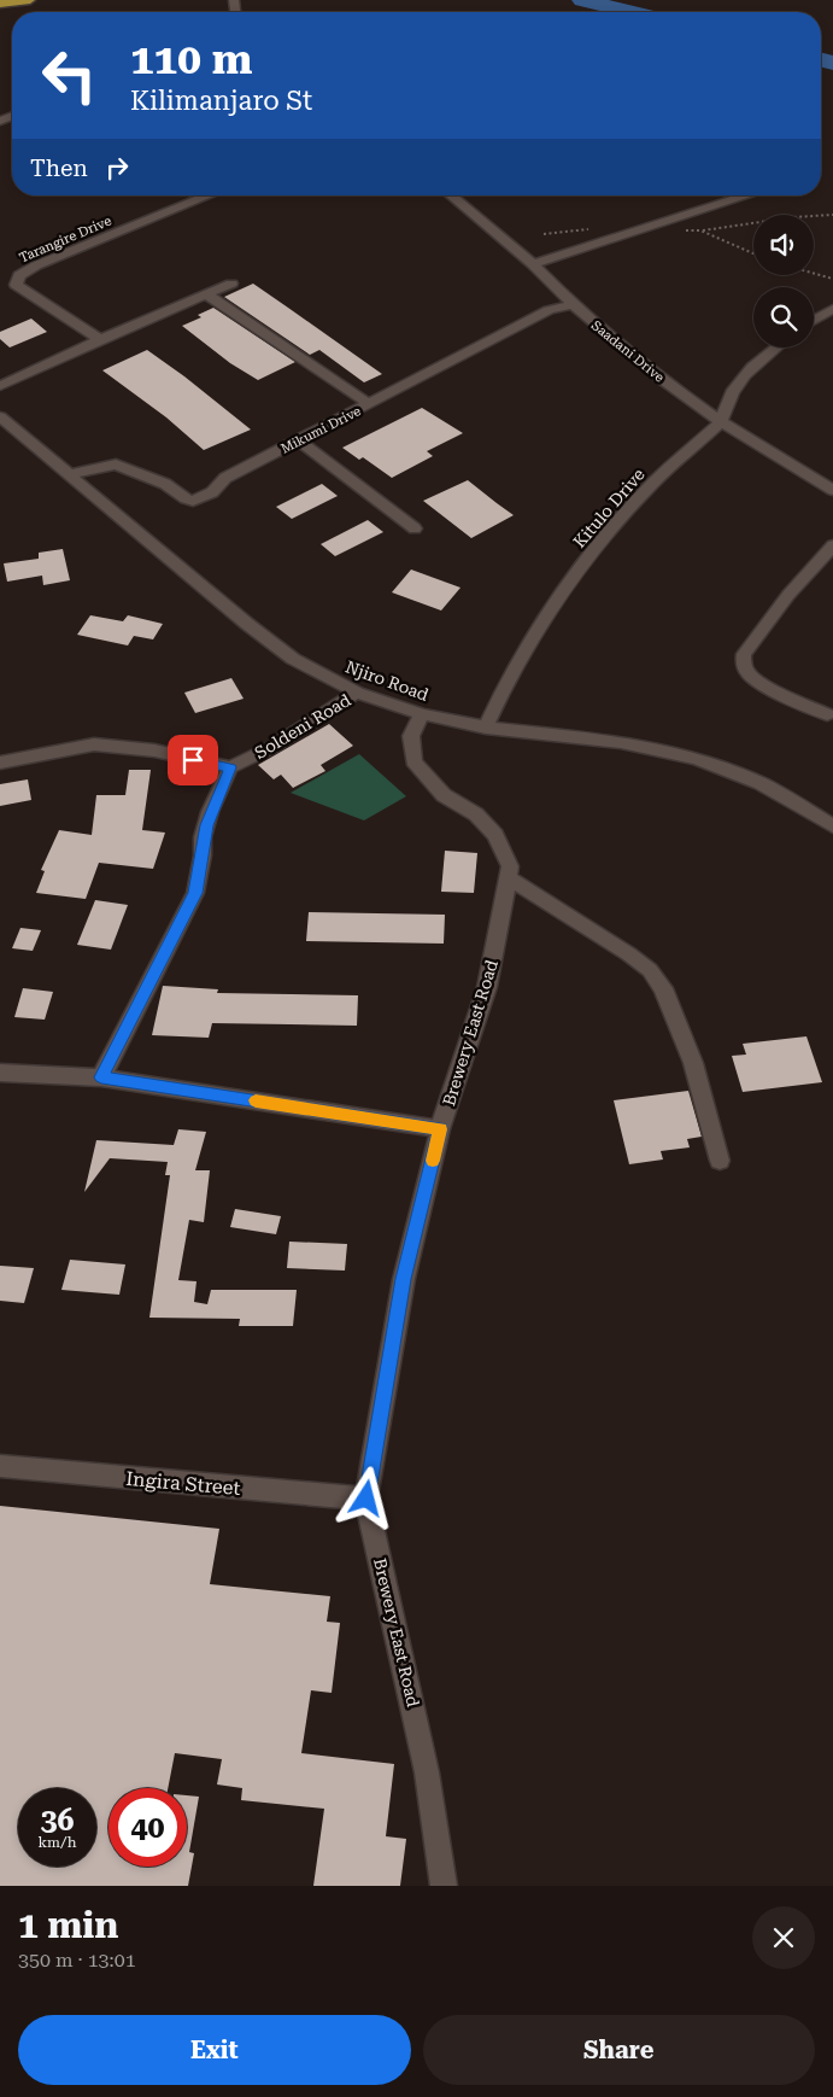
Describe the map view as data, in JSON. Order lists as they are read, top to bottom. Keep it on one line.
{"streets":{"street":["Tarangire Drive","Saadani Drive","Mikumi Drive","Kitulo Drive","Njiro Road","Soldeni Road","Brewery East Road","Ingira Street"]},"crossings":[["Saadani Drive","Mikumi Drive"],["Saadani Drive","Kitulo Drive"],["Mikumi Drive","Njiro Road"],["Kitulo Drive","Njiro Road"],["Njiro Road","Soldeni Road"],["Njiro Road","Brewery East Road"],["Brewery East Road","Ingira Street"]],"page":{"turn":["110 m","Kilimanjaro St"],"then":"Then","speed":"36 km/h","limit":"40","heading":["1 min","350 m · 13:01"],"buttons":["Exit","Share"]}}
